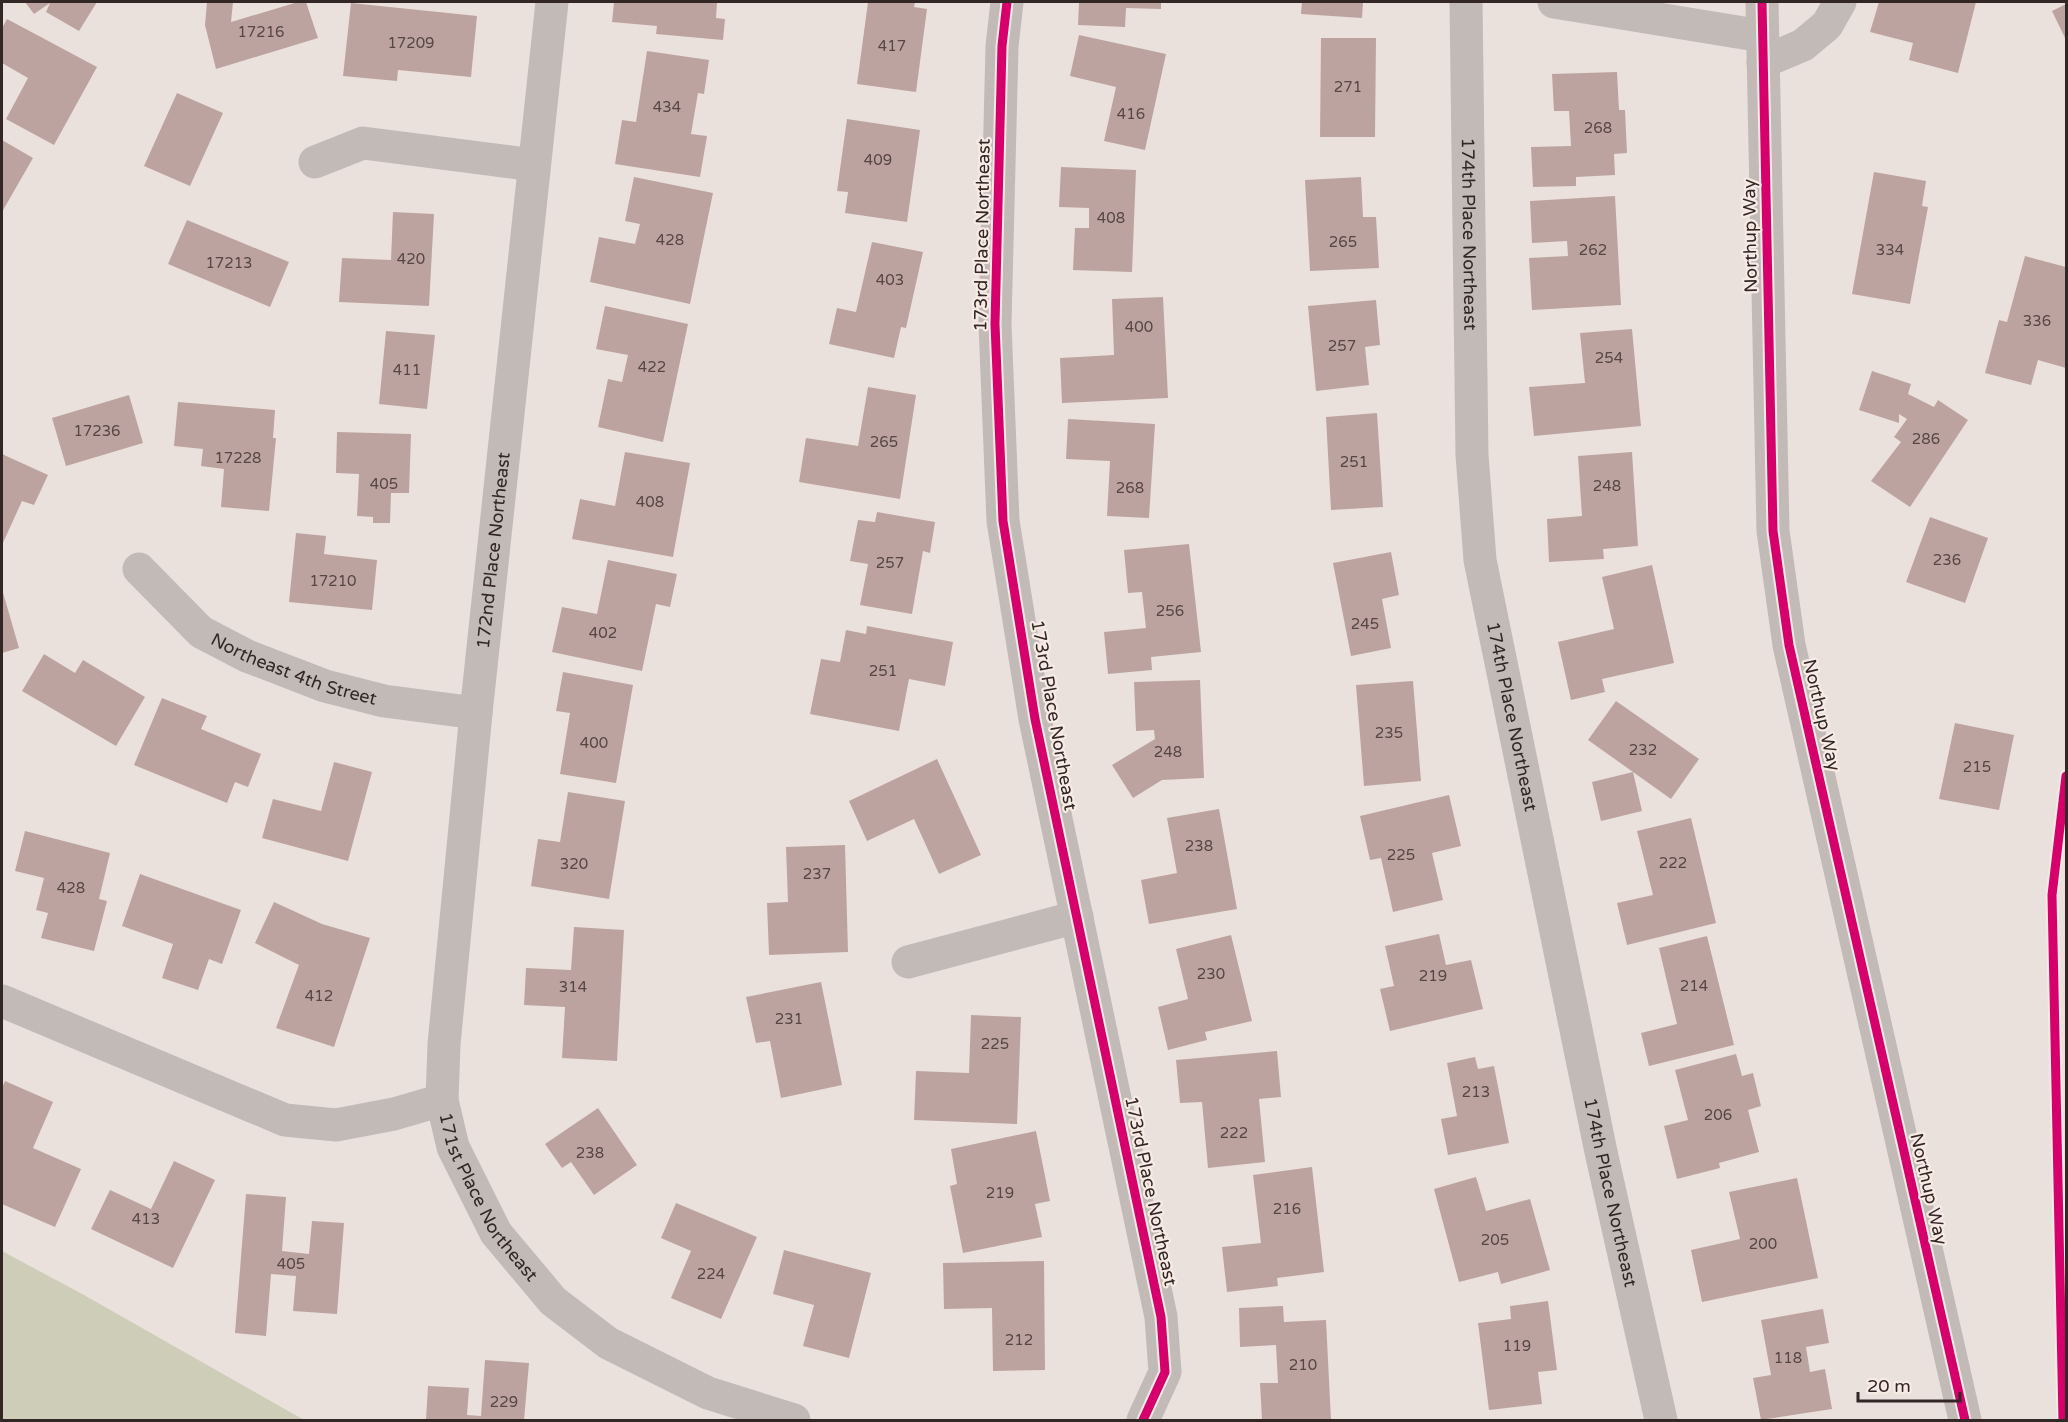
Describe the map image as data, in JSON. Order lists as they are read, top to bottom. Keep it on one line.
{"streets":{"street":["173rd Place Northeast","174th Place Northeast","Northup Way","172nd Place Northeast","Northeast 4th Street","171st Place Northeast"]},"crossings":[["172nd Place Northeast","Northeast 4th Street"],["172nd Place Northeast","171st Place Northeast"]],"house_numbers":["17216","17209","417","271","434","416","268","409","408","428","265","262","334","420","17213","403","336","400","257","254","422","411","17236","286","265","17228","251","405","248","268","408","236","257","17210","256","245","402","251","235","400","232","248","215","238","225","222","320","237","428","230","219","214","314","412","231","225","213","206","222","238","219","216","413","205","200","405","224","212","119","118","210","229"],"scale_bar":"20 m"}
